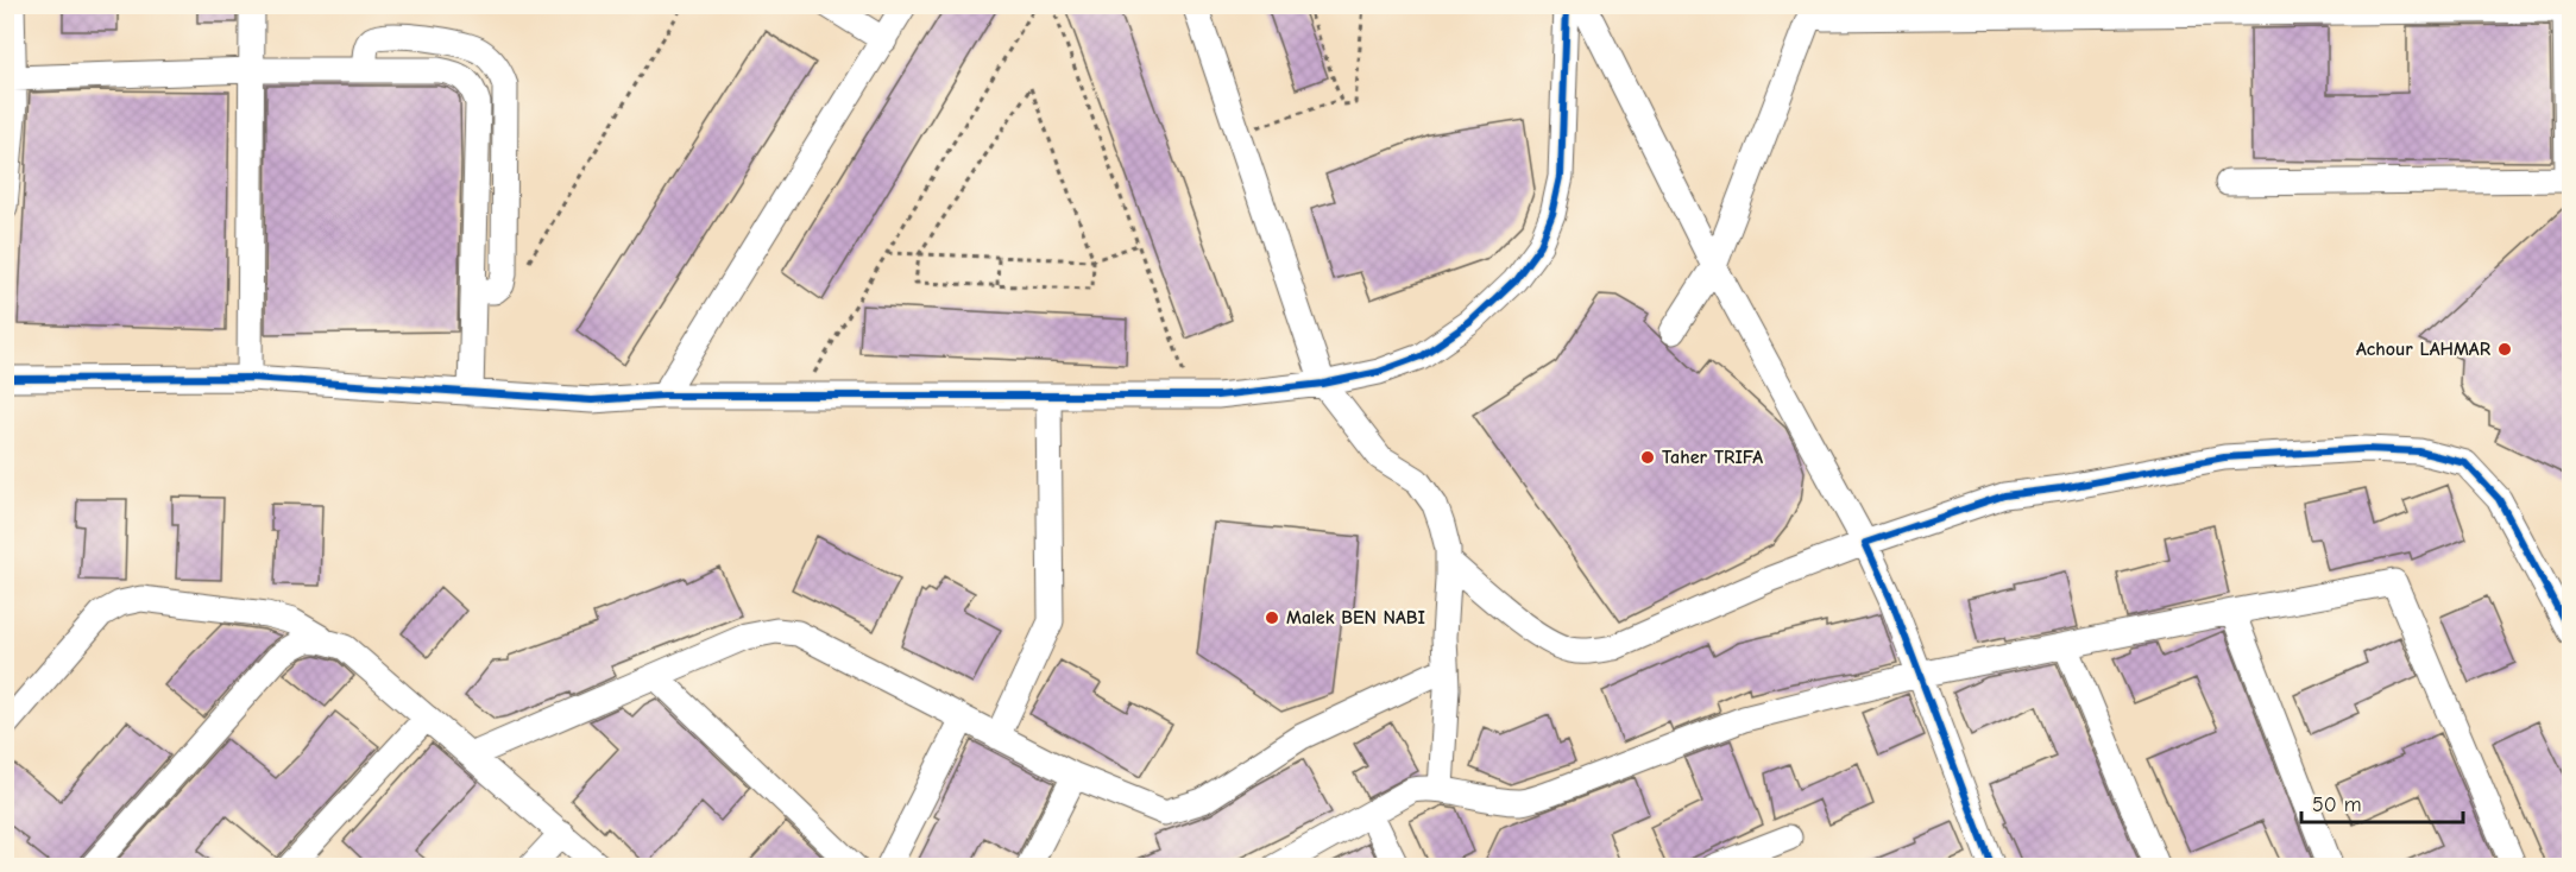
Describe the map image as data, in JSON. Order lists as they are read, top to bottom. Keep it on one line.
{"places":["Achour LAHMAR","Taher TRIFA","Malek BEN NABI"],"scale_bar":"50 m"}
